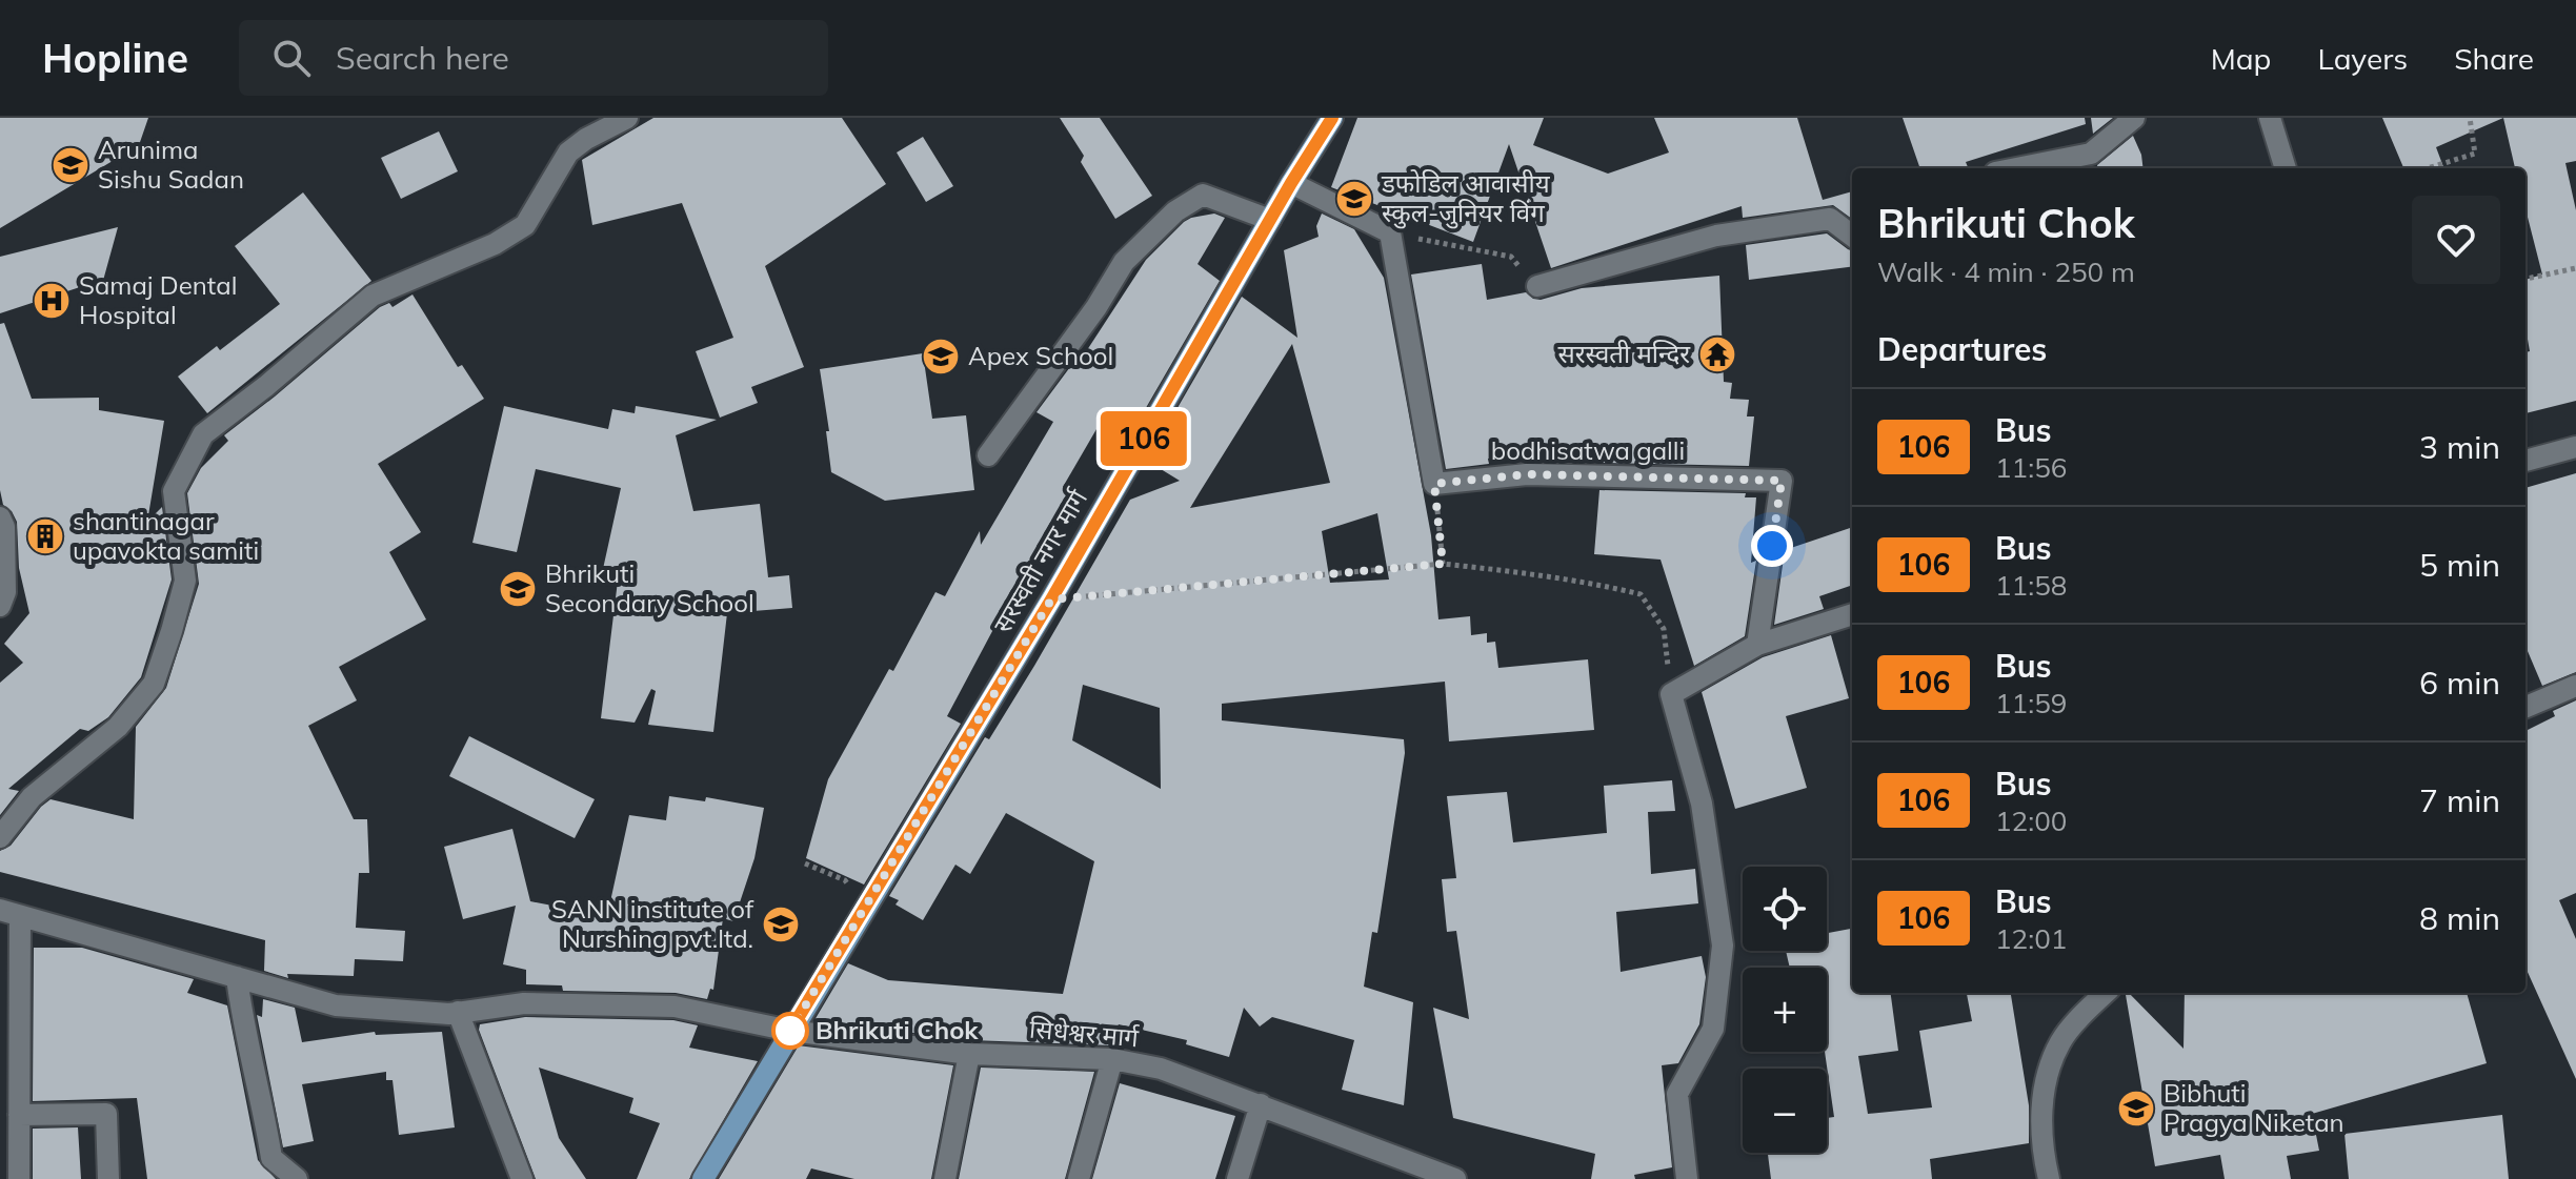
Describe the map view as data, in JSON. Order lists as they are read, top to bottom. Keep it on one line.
{"streets":{"main road":["सरस्वती नगर मार्ग"],"street":["bodhisatwa galli","सिधेश्वर मार्ग"]},"crossings":[["सरस्वती नगर मार्ग","सिधेश्वर मार्ग"]],"places":{"school or university":["Arunima Sishu Sadan","डफोडिल आवासीय स्कुल-जुनियर विंग","Apex School","Bhrikuti Secondary School","SANN institute of Nurshing pvt.ltd.","Bibhuti Pragya Niketan"],"hospital":["Samaj Dental Hospital"],"temple":["सरस्वती मन्दिर"],"building":["shantinagar upavokta samiti"],"other":["Bhrikuti Chok"]},"lines":["bus line 106"],"page":{"header":"Hopline","search":"Search here","nav":["Map","Layers","Share"],"on_map":"106","heading":[["Bhrikuti Chok","Walk · 4 min · 250 m"],"Departures"],"list":[{"mark":"106","name":"Bus","note":"11:56","value":"3 min"},{"mark":"106","name":"Bus","note":"11:58","value":"5 min"},{"mark":"106","name":"Bus","note":"11:59","value":"6 min"},{"mark":"106","name":"Bus","note":"12:00","value":"7 min"},{"mark":"106","name":"Bus","note":"12:01","value":"8 min"}],"map_buttons":["+","−"]}}
